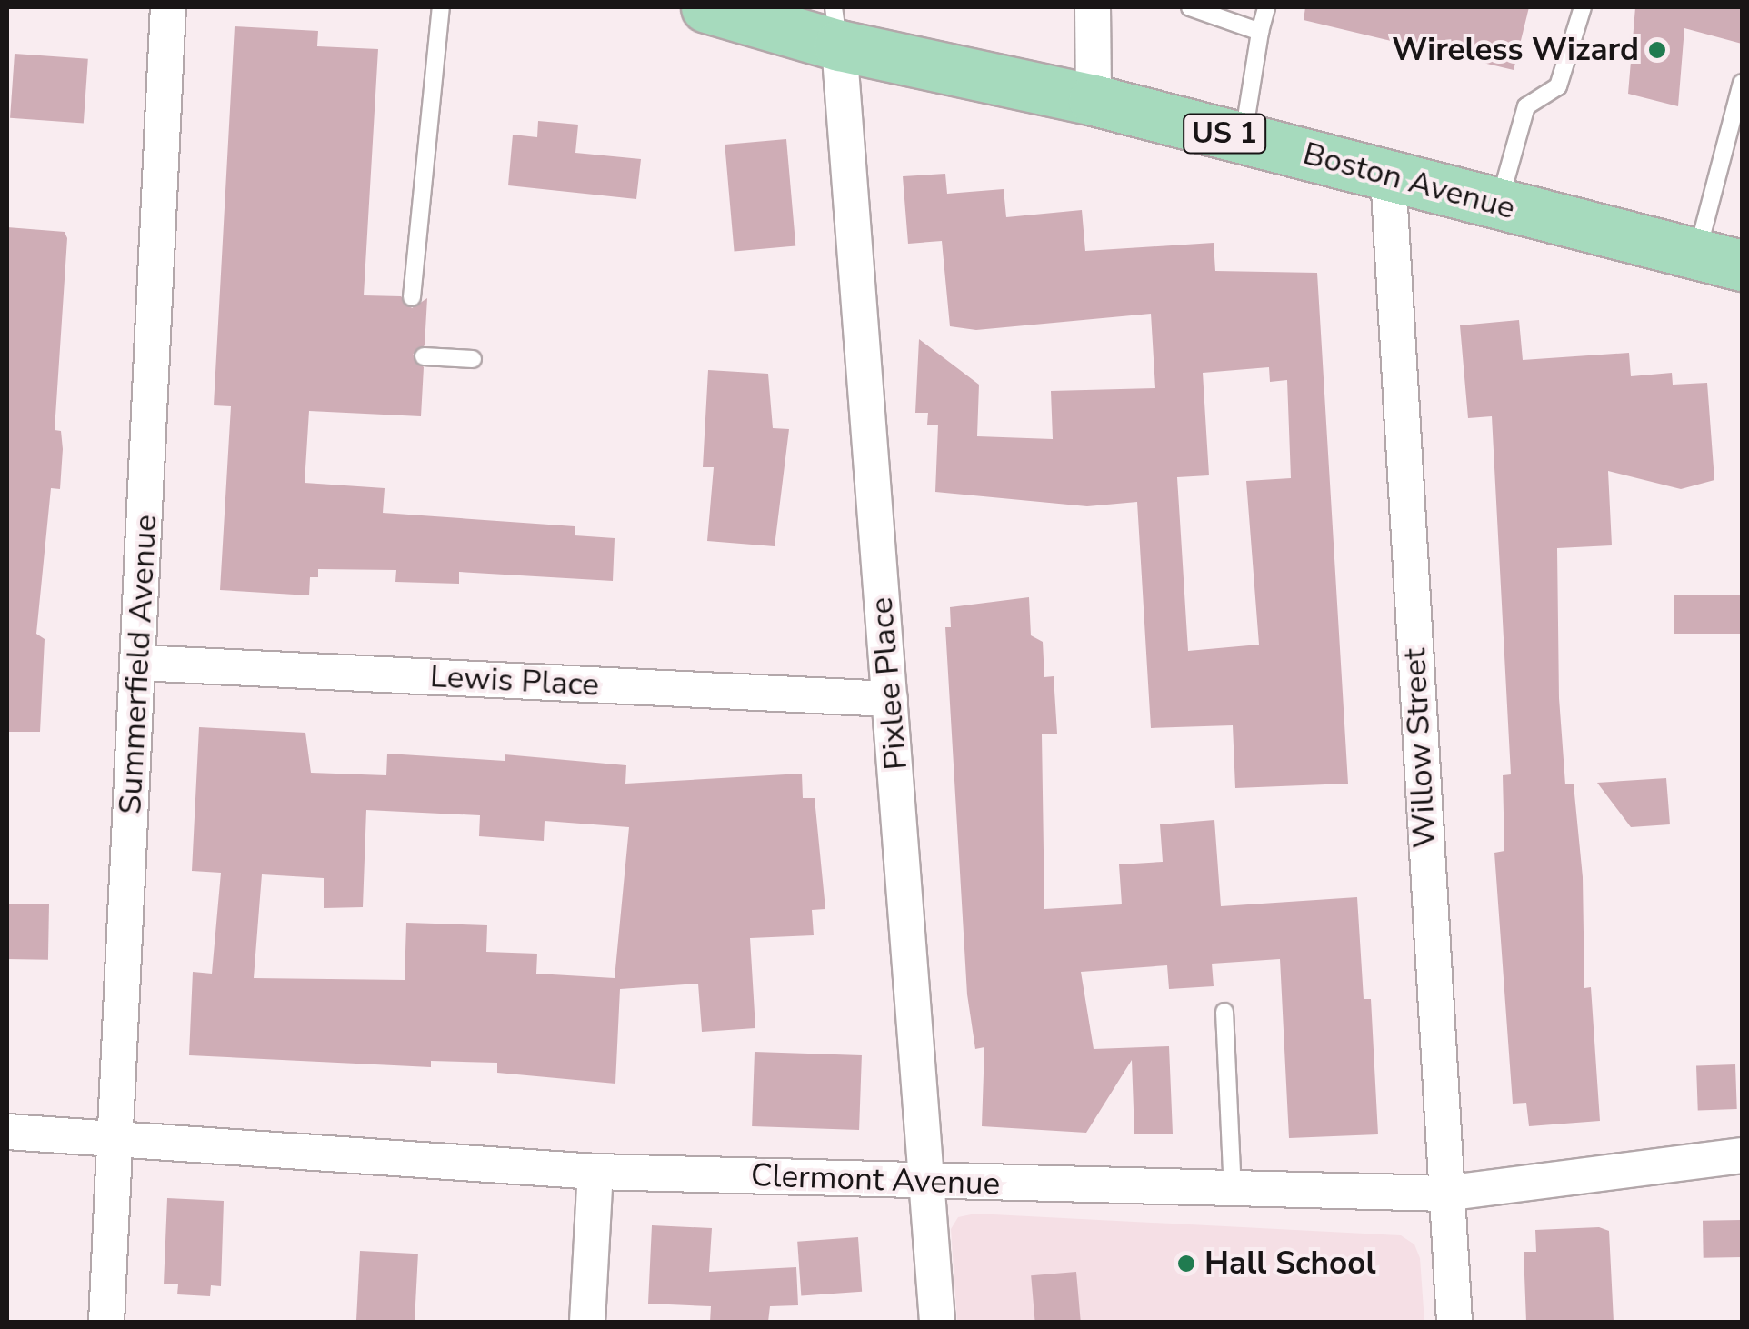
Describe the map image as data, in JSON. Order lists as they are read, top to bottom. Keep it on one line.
{"streets":{"main road":["US 1","Boston Avenue"],"street":["Summerfield Avenue","Lewis Place","Pixlee Place","Willow Street","Clermont Avenue"]},"crossings":[["Boston Avenue","Pixlee Place"],["Boston Avenue","Willow Street"],["Summerfield Avenue","Lewis Place"],["Summerfield Avenue","Clermont Avenue"],["Lewis Place","Pixlee Place"],["Pixlee Place","Clermont Avenue"],["Willow Street","Clermont Avenue"]],"places":["Wireless Wizard","Hall School"]}
